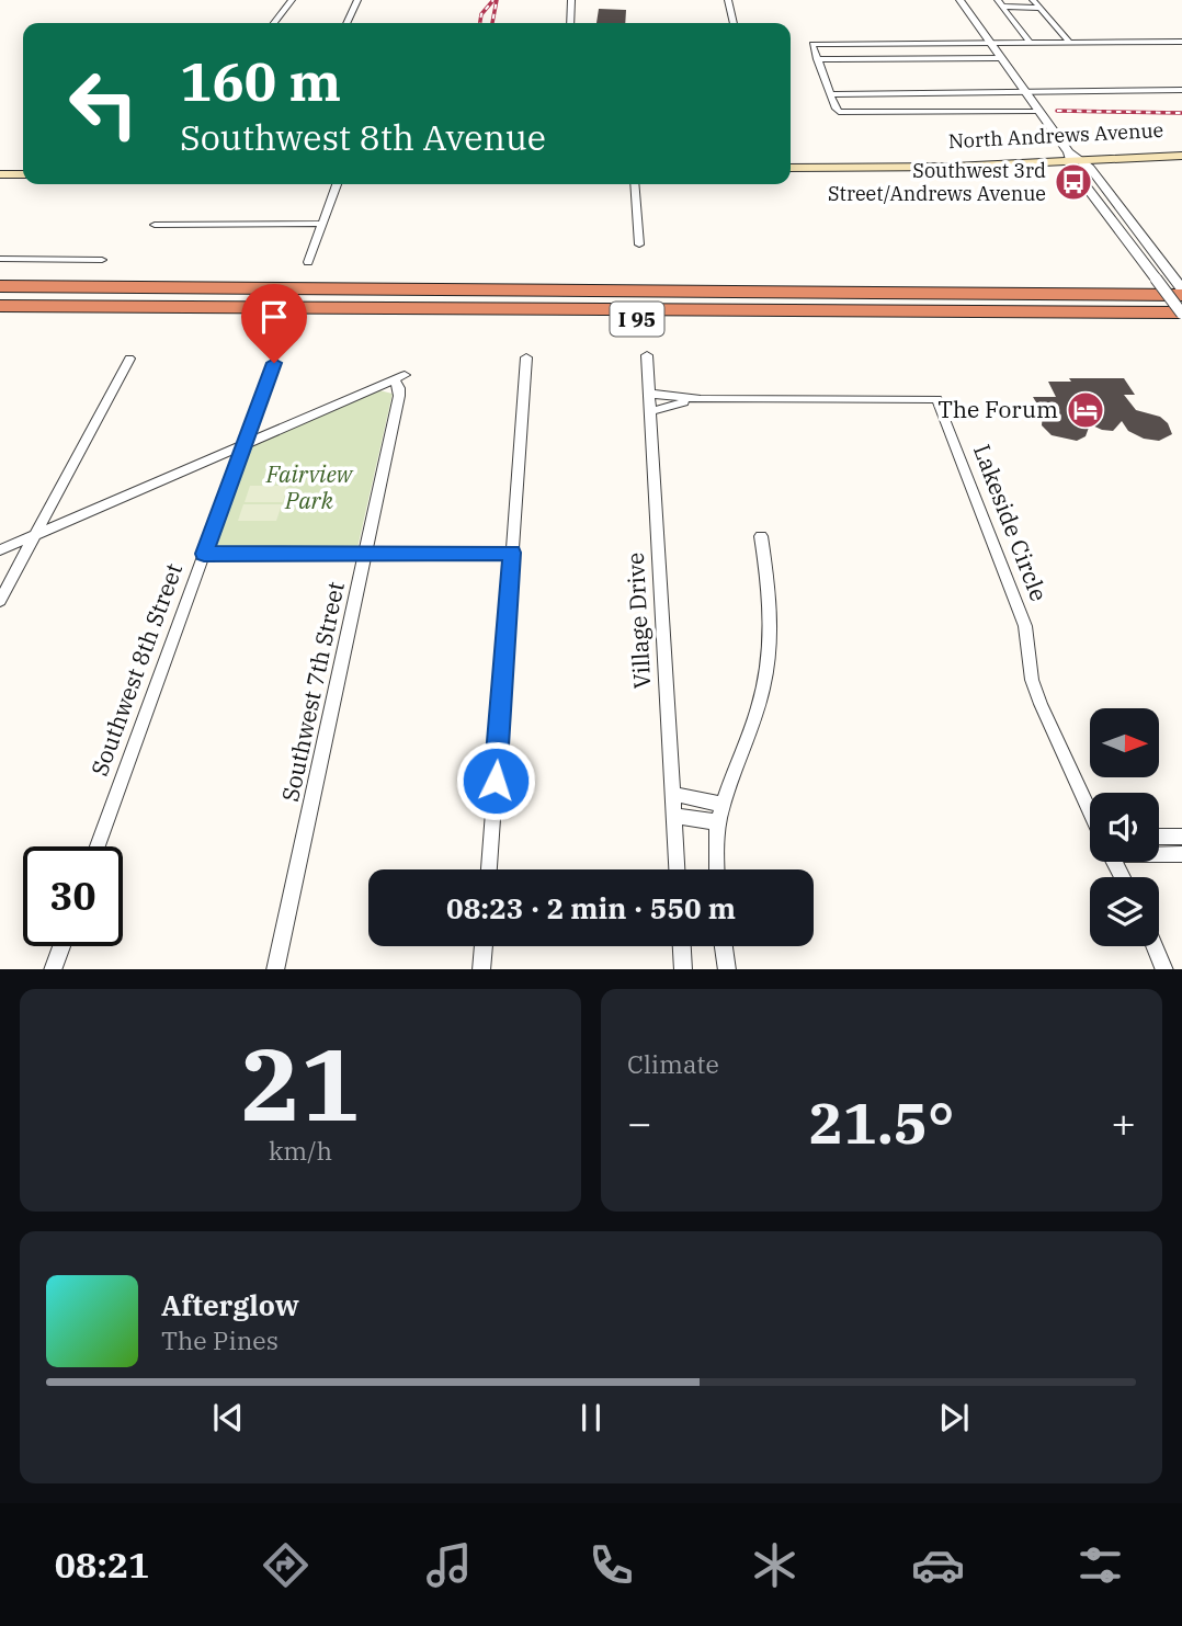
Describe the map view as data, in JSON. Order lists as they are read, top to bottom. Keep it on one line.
{"streets":{"highway":["I 95"],"main road":["North Andrews Avenue"],"street":["Lakeside Circle","Village Drive","Southwest 8th Street","Southwest 7th Street"]},"crossings":[["Lakeside Circle","Village Drive"],["Southwest 8th Street","Southwest 7th Street"]],"parks":["Fairview Park"],"places":{"bus stop":["Southwest 3rd Street/Andrews Avenue"],"hotel":["The Forum"]},"north":"right","page":{"turn":["160 m","Southwest 8th Avenue"],"limit":"30","trip":"08:23 · 2 min · 550 m","tile":[["21","km/h"],"Climate"],"heat":["−","21.5°","+"],"song":["Afterglow","The Pines"],"tabs":"08:21"}}
